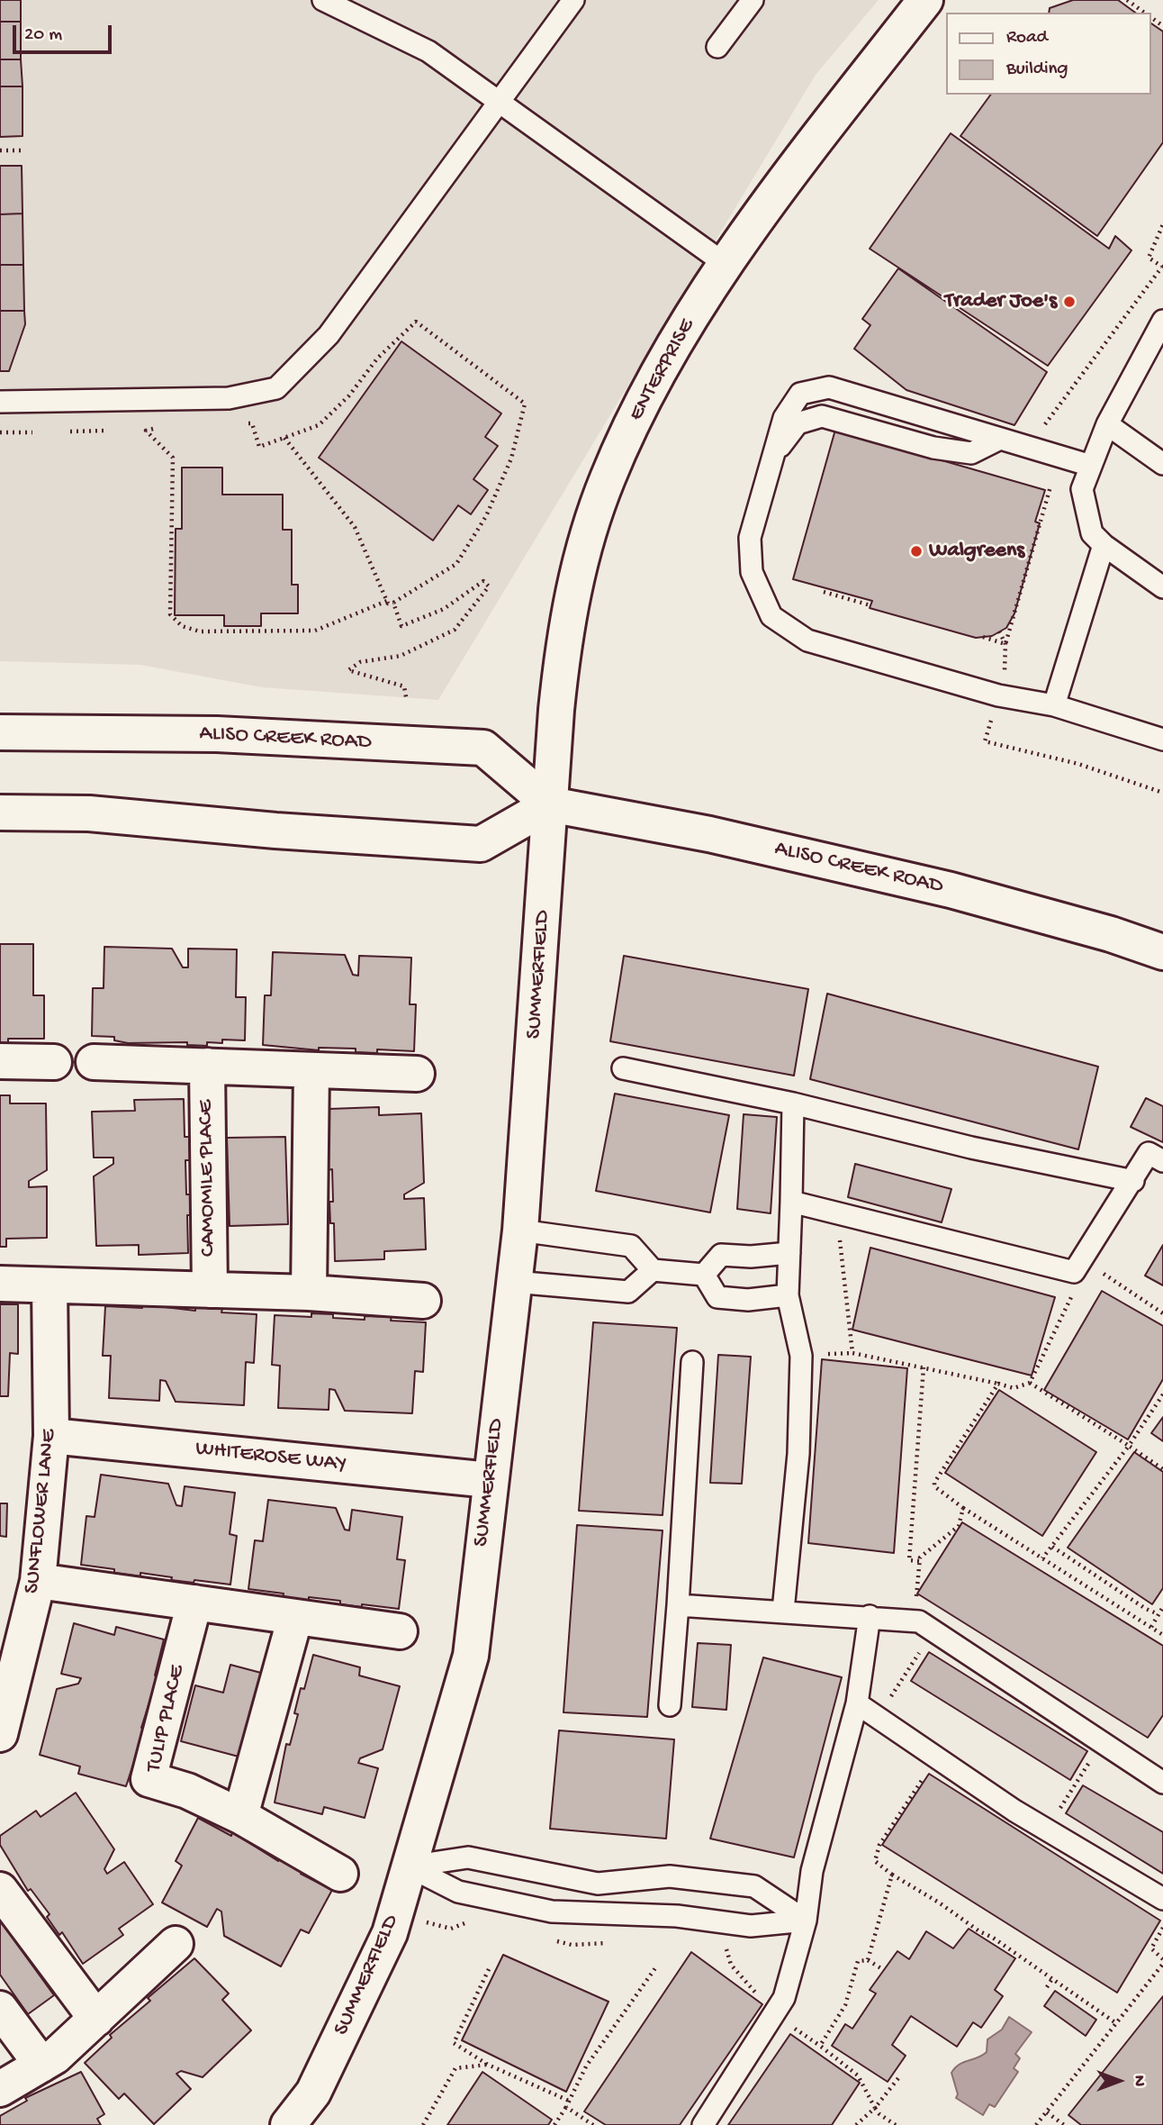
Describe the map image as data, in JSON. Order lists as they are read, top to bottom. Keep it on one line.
{"streets":{"street":["ENTERPRISE","ALISO CREEK ROAD","SUMMERFIELD","CAMOMILE PLACE","WHITEROSE WAY","SUNFLOWER LANE","TULIP PLACE"]},"crossings":[["ENTERPRISE","ALISO CREEK ROAD"],["ENTERPRISE","SUMMERFIELD"],["ALISO CREEK ROAD","SUMMERFIELD"],["SUMMERFIELD","WHITEROSE WAY"],["CAMOMILE PLACE","SUNFLOWER LANE"],["WHITEROSE WAY","SUNFLOWER LANE"]],"places":["Trader Joe's","Walgreens"],"legend":["Road","Building"],"scale_bar":"20 m","north":"right"}
